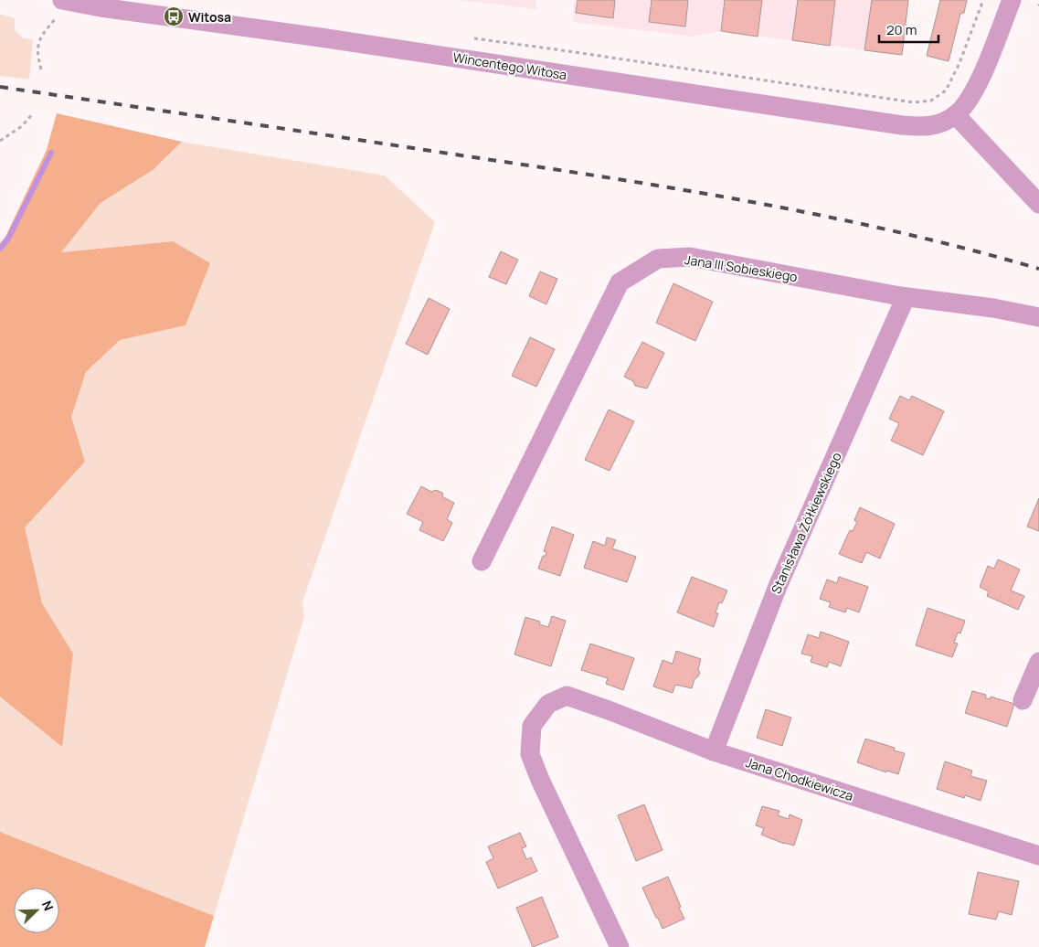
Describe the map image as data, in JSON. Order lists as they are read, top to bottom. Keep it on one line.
{"streets":{"street":["Wincentego Witosa","Jana III Sobieskiego","Stanisława Żółkiewskiego","Jana Chodkiewicza"]},"crossings":[["Jana III Sobieskiego","Stanisława Żółkiewskiego"],["Stanisława Żółkiewskiego","Jana Chodkiewicza"]],"places":{"bus stop":["Witosa"]},"scale_bar":"20 m","north":"top right"}
